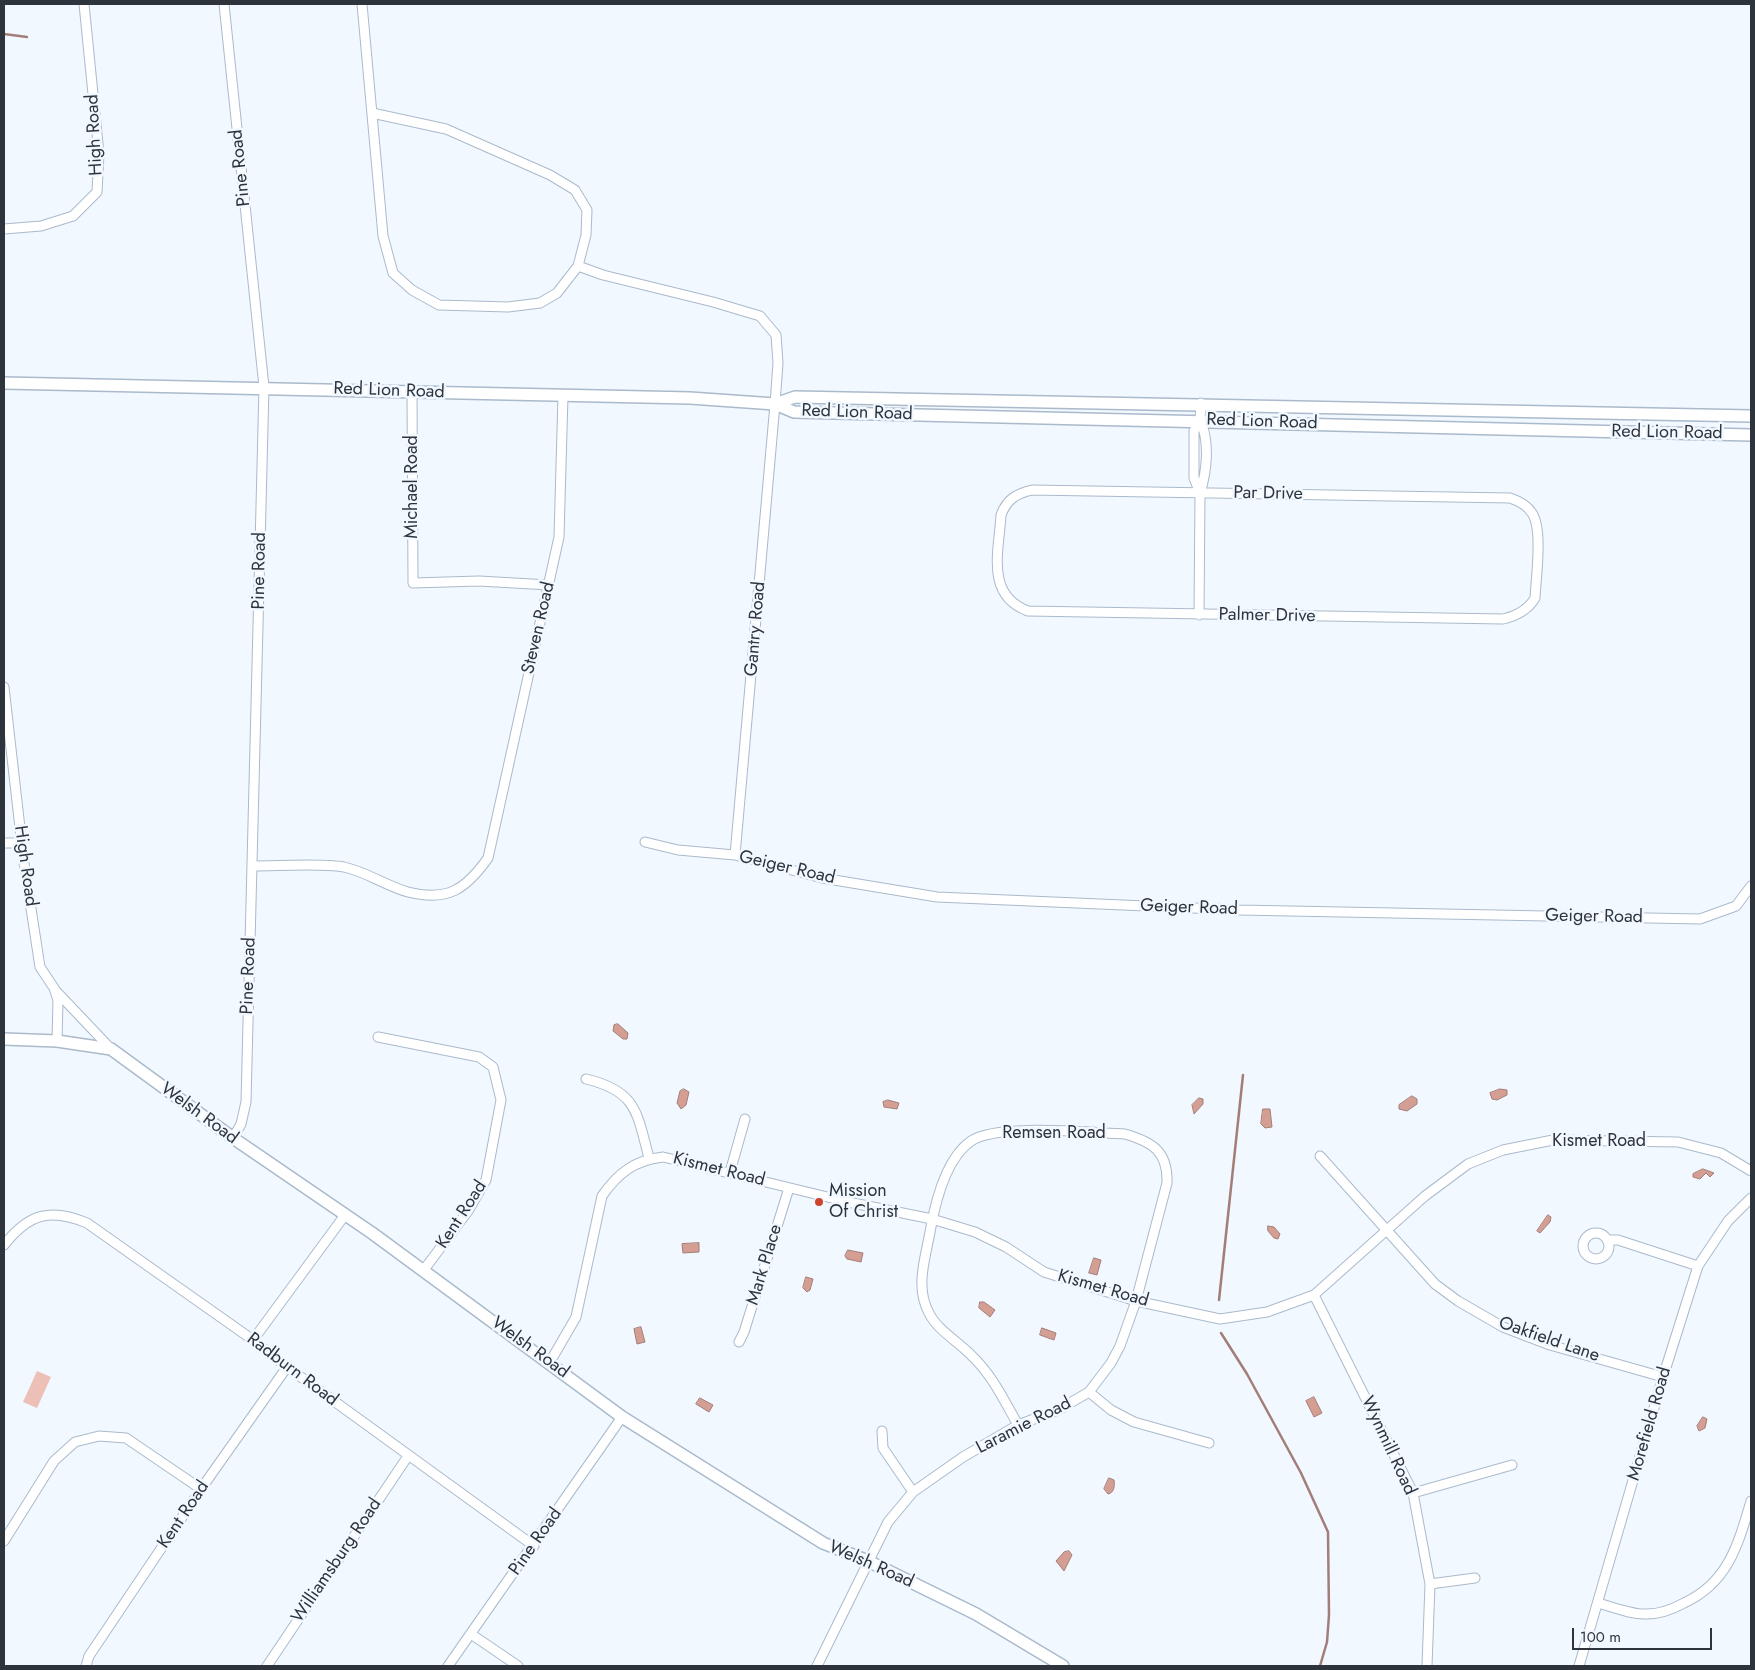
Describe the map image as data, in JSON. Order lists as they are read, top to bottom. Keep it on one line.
{"streets":{"main road":["Red Lion Road","Welsh Road"],"street":["High Road","Pine Road","Michael Road","Par Drive","Palmer Drive","Steven Road","Gantry Road","Geiger Road","Remsen Road","Kismet Road","Kent Road","Mark Place","Oakfield Lane","Radburn Road","Morefield Road","Laramie Road","Wynmill Road","Williamsburg Road"]},"crossings":[["High Road","Welsh Road"],["Pine Road","Red Lion Road"],["Pine Road","Steven Road"],["Pine Road","Welsh Road"],["Pine Road","Radburn Road"],["Red Lion Road","Michael Road"],["Red Lion Road","Steven Road"],["Red Lion Road","Gantry Road"],["Michael Road","Steven Road"],["Par Drive","Palmer Drive"],["Gantry Road","Geiger Road"],["Welsh Road","Kismet Road"],["Welsh Road","Kent Road"],["Welsh Road","Laramie Road"],["Remsen Road","Kismet Road"],["Remsen Road","Laramie Road"],["Kismet Road","Mark Place"],["Kismet Road","Oakfield Lane"],["Kismet Road","Laramie Road"],["Kismet Road","Wynmill Road"],["Kent Road","Radburn Road"],["Oakfield Lane","Morefield Road"],["Radburn Road","Williamsburg Road"]],"places":["Mission Of Christ"],"scale_bar":"100 m"}
